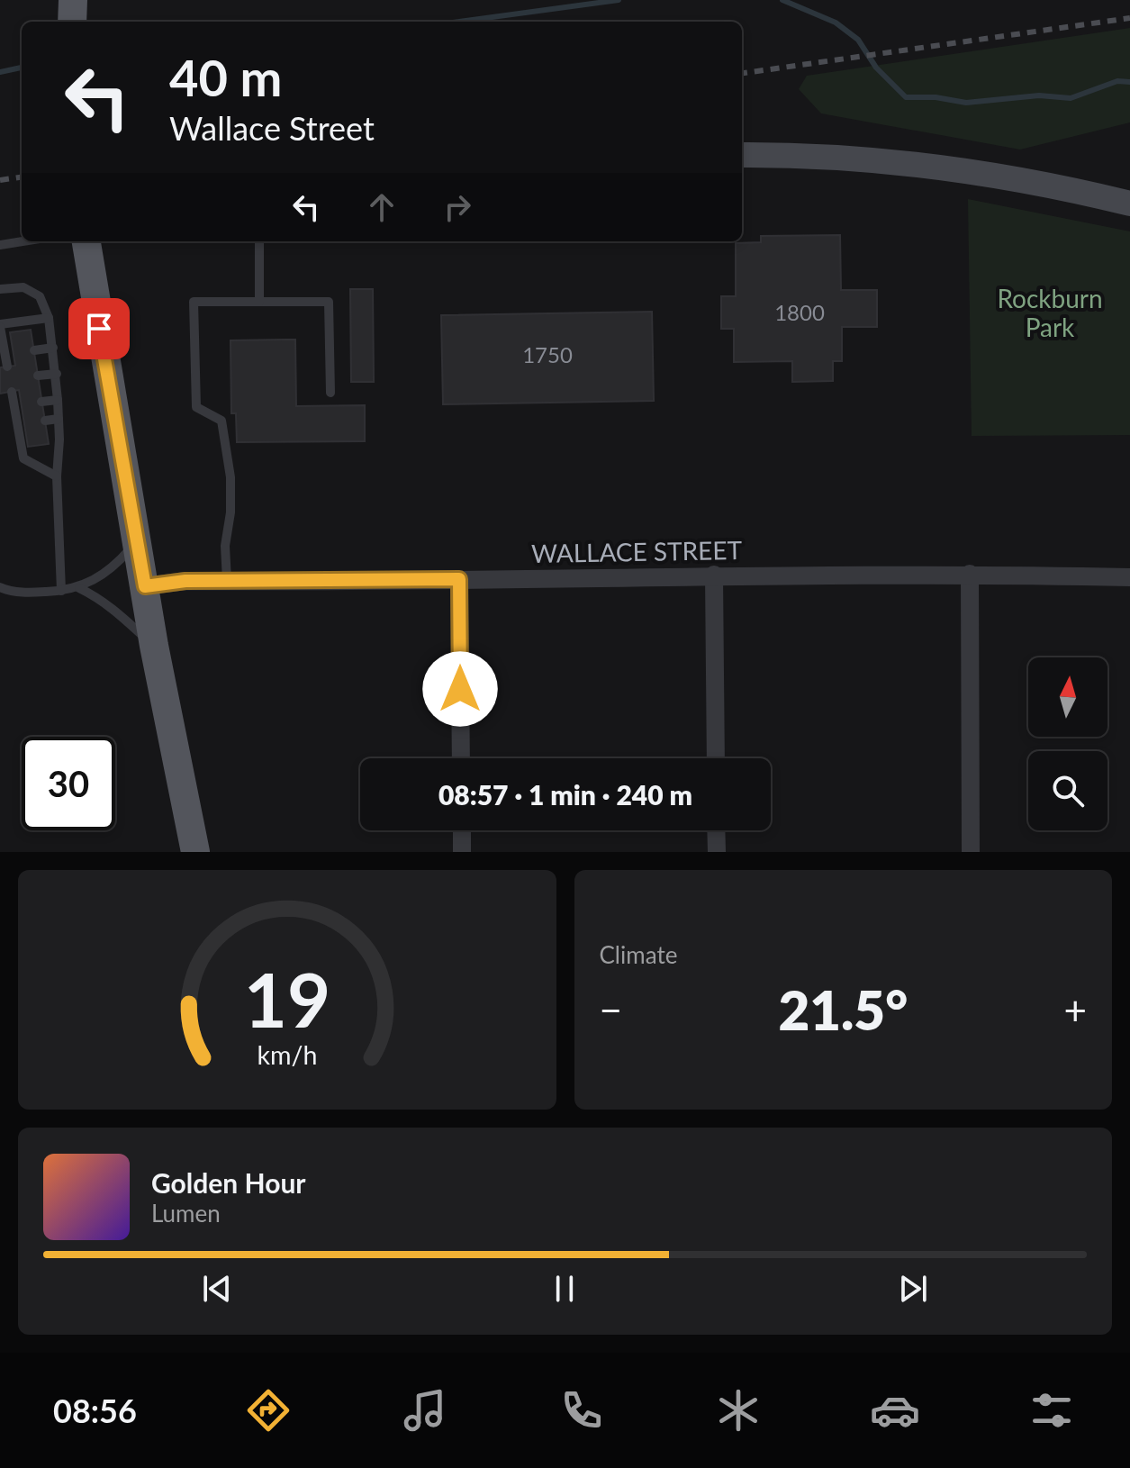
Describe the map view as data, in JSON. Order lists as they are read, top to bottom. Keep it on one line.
{"streets":{"street":["WALLACE STREET"]},"parks":["Rockburn Park"],"house_numbers":["1800","1750"],"north":"top","page":{"turn":["40 m","Wallace Street"],"limit":"30","trip":"08:57 · 1 min · 240 m","tile":"Climate","heat":["−","21.5°","+"],"song":["Golden Hour","Lumen"],"tabs":"08:56","gauge":["19","km/h"]}}
